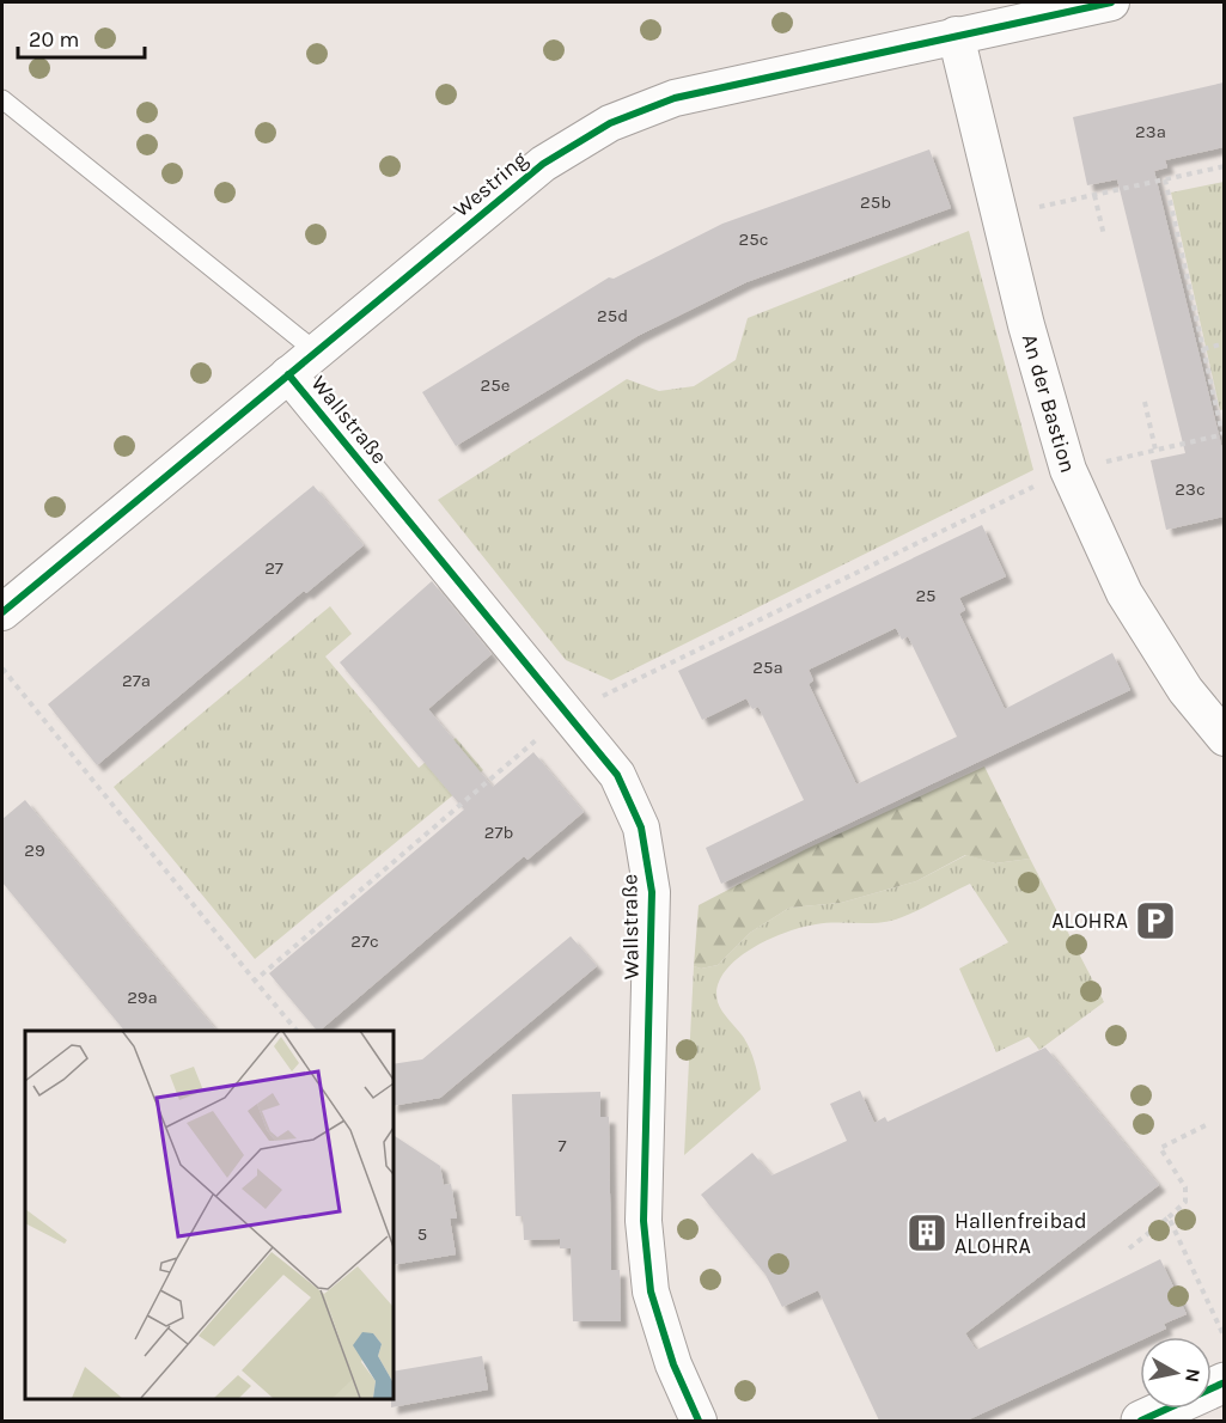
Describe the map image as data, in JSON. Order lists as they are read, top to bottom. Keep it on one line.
{"streets":{"street":["Westring","An der Bastion","Wallstraße"]},"crossings":[["Westring","An der Bastion"],["Westring","Wallstraße"]],"places":{"parking":["ALOHRA"],"building":["Hallenfreibad ALOHRA"]},"house_numbers":["23a","25b","25c","25d","25e","23c","27","25","25a","27a","27b","29","27c","29a","7","5"],"scale_bar":"20 m","north":"right"}
